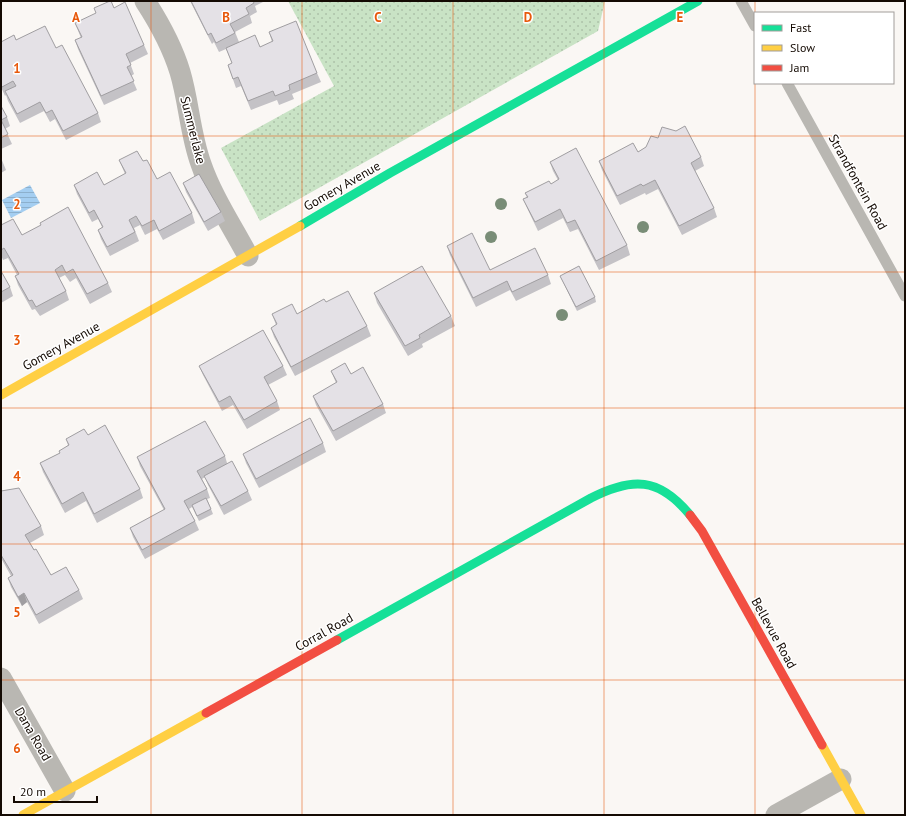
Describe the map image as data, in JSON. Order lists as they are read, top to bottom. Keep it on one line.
{"streets":{"street":["Summerlake","Gomery Avenue","Corral Road","Bellevue Road","Dana Road"],"lane":["Strandfontein Road"]},"crossings":[["Summerlake","Gomery Avenue"],["Corral Road","Bellevue Road"],["Corral Road","Dana Road"]],"legend":["Fast","Slow","Jam"],"scale_bar":"20 m","grid":{"columns":["A","B","C","D","E"],"rows":["1","2","3","4","5","6"]}}
